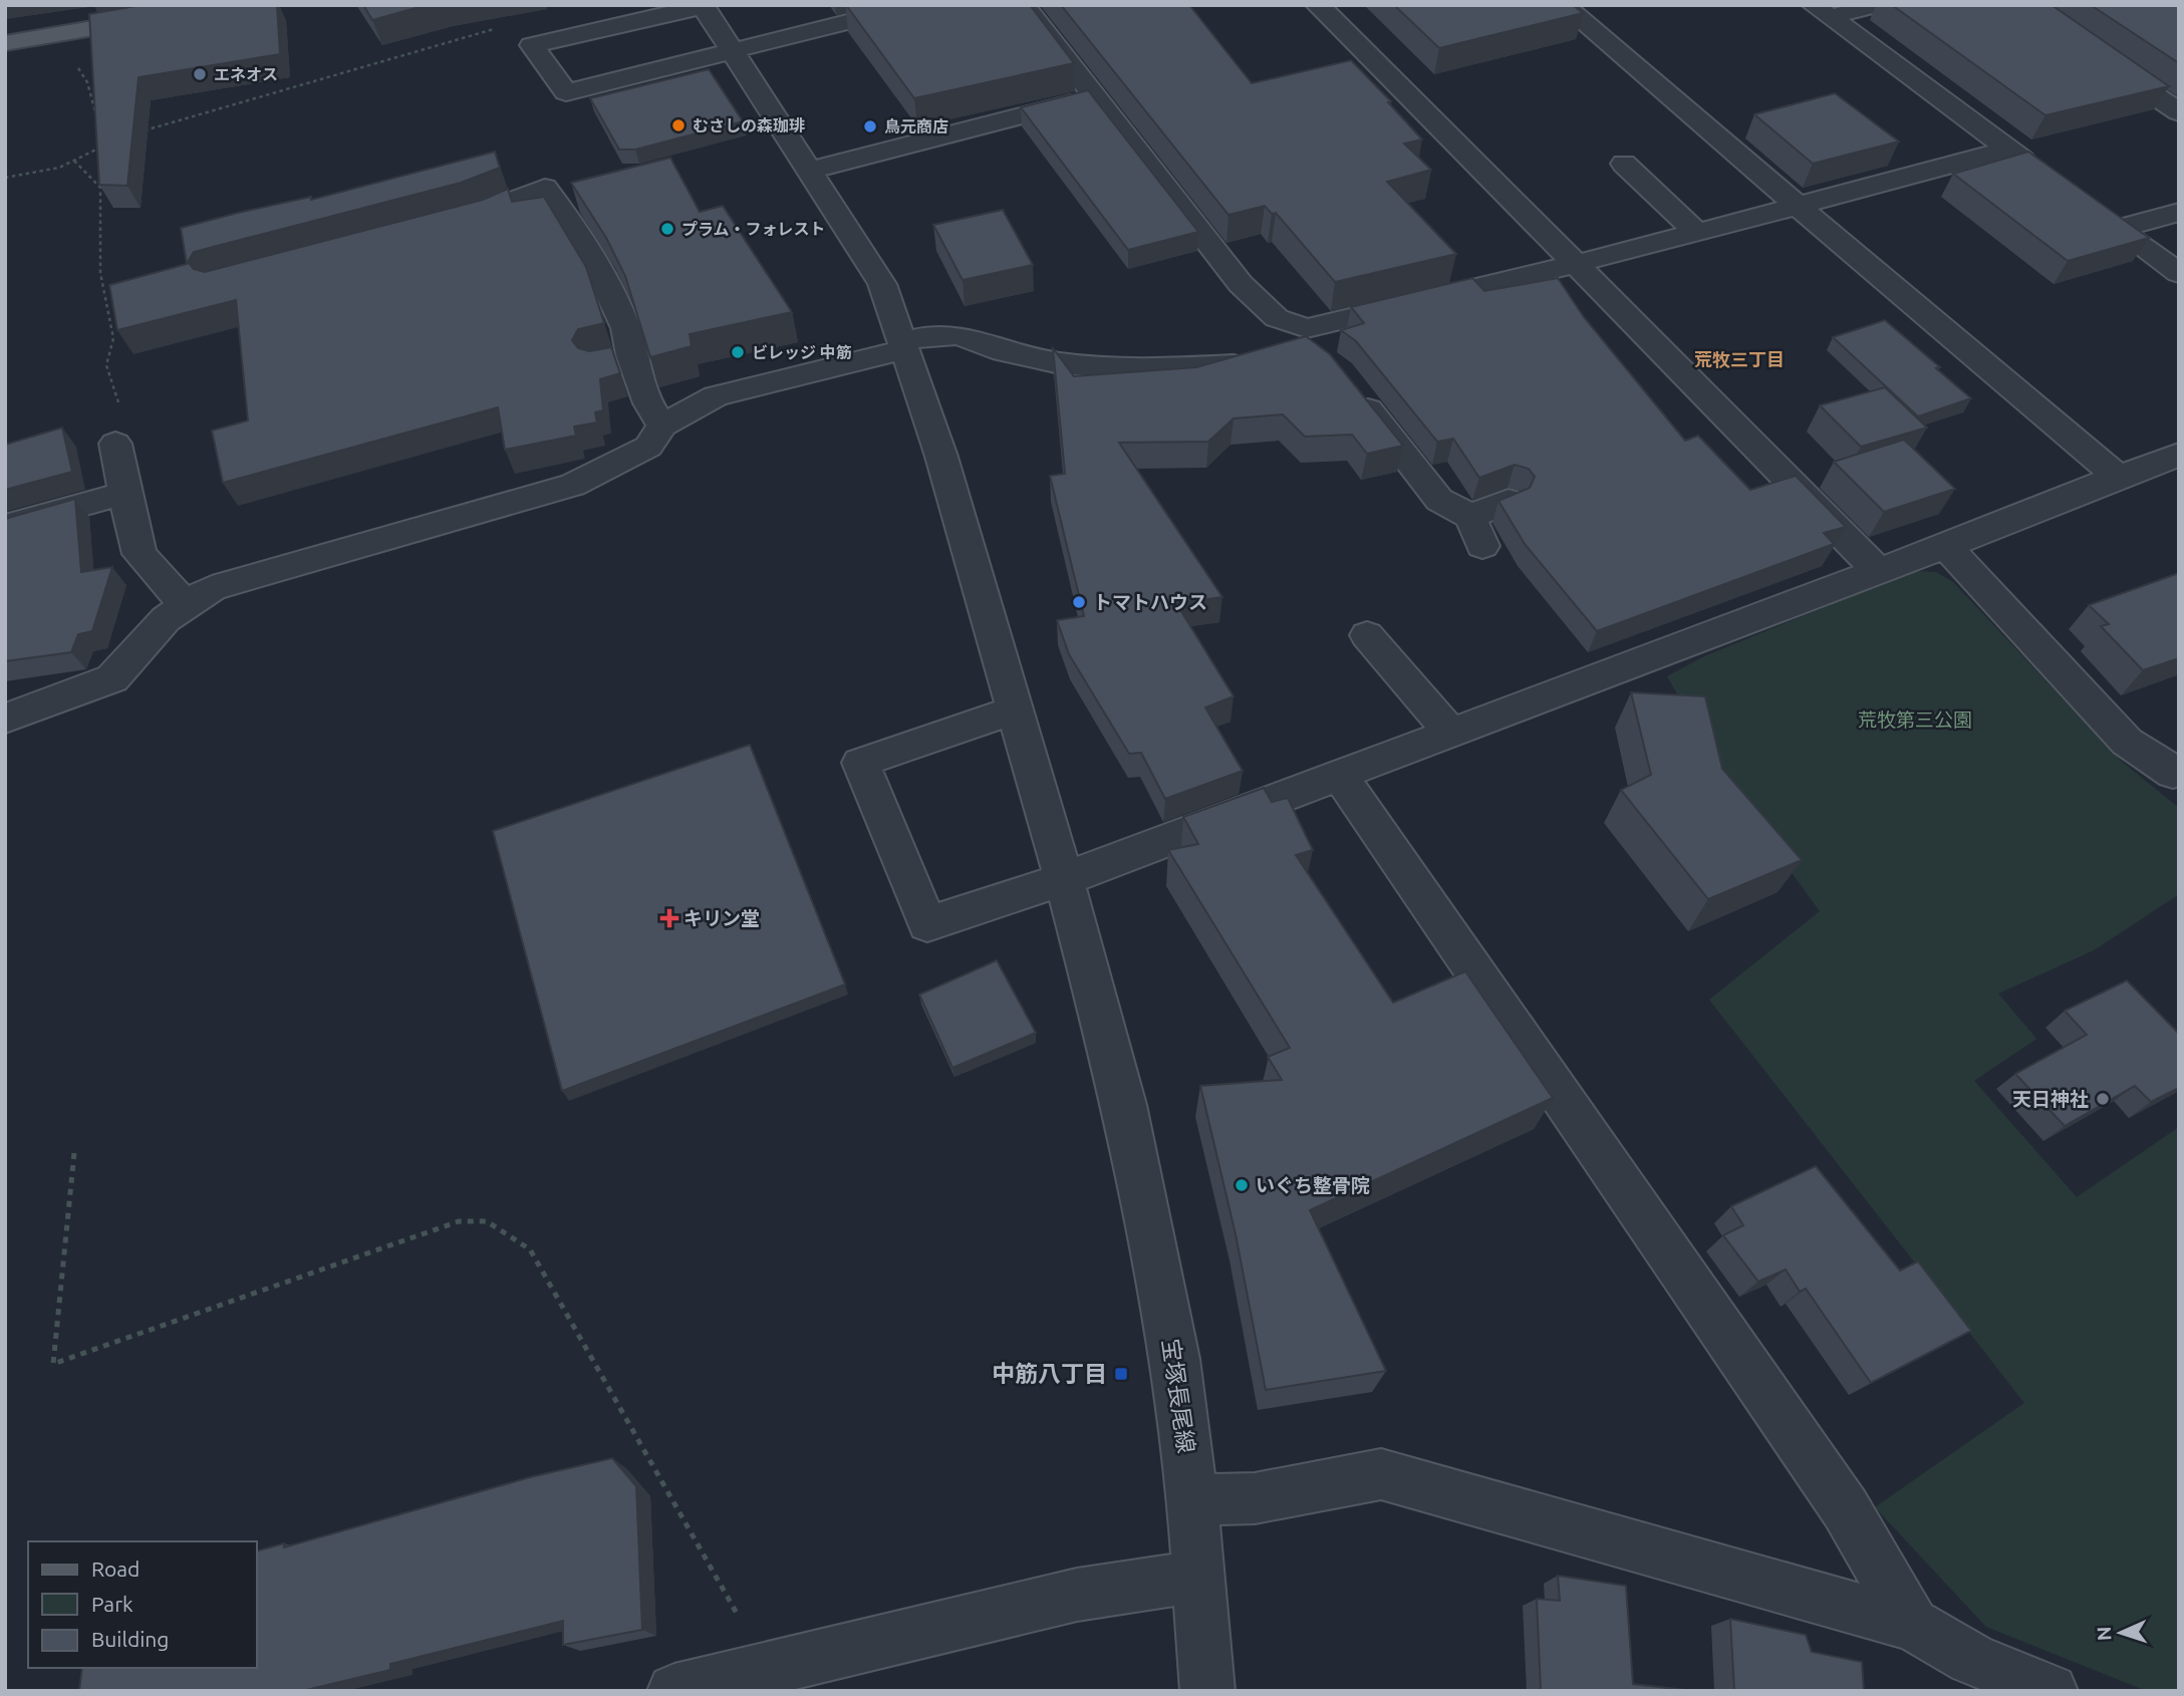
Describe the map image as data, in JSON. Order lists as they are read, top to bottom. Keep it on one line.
{"streets":{"street":["宝塚長尾線"]},"districts":["荒牧三丁目"],"parks":["荒牧第三公園"],"places":{"other":["エネオス","むさしの森珈琲","鳥元商店","プラム・フォレスト","ビレッジ 中筋","トマトハウス","天日神社","いぐち整骨院"],"health":["キリン堂"],"transit":["中筋八丁目"]},"legend":["Road","Park","Building"],"north":"left"}
